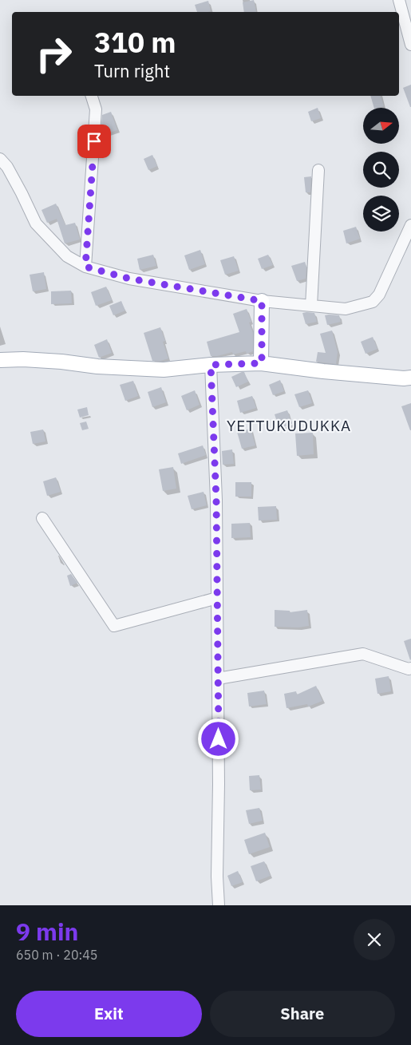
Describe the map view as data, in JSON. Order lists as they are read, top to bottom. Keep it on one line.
{"districts":["YETTUKUDUKKA"],"north":"right","page":{"turn":["310 m","Turn right"],"heading":["9 min","650 m · 20:45"],"buttons":["Exit","Share"]}}
